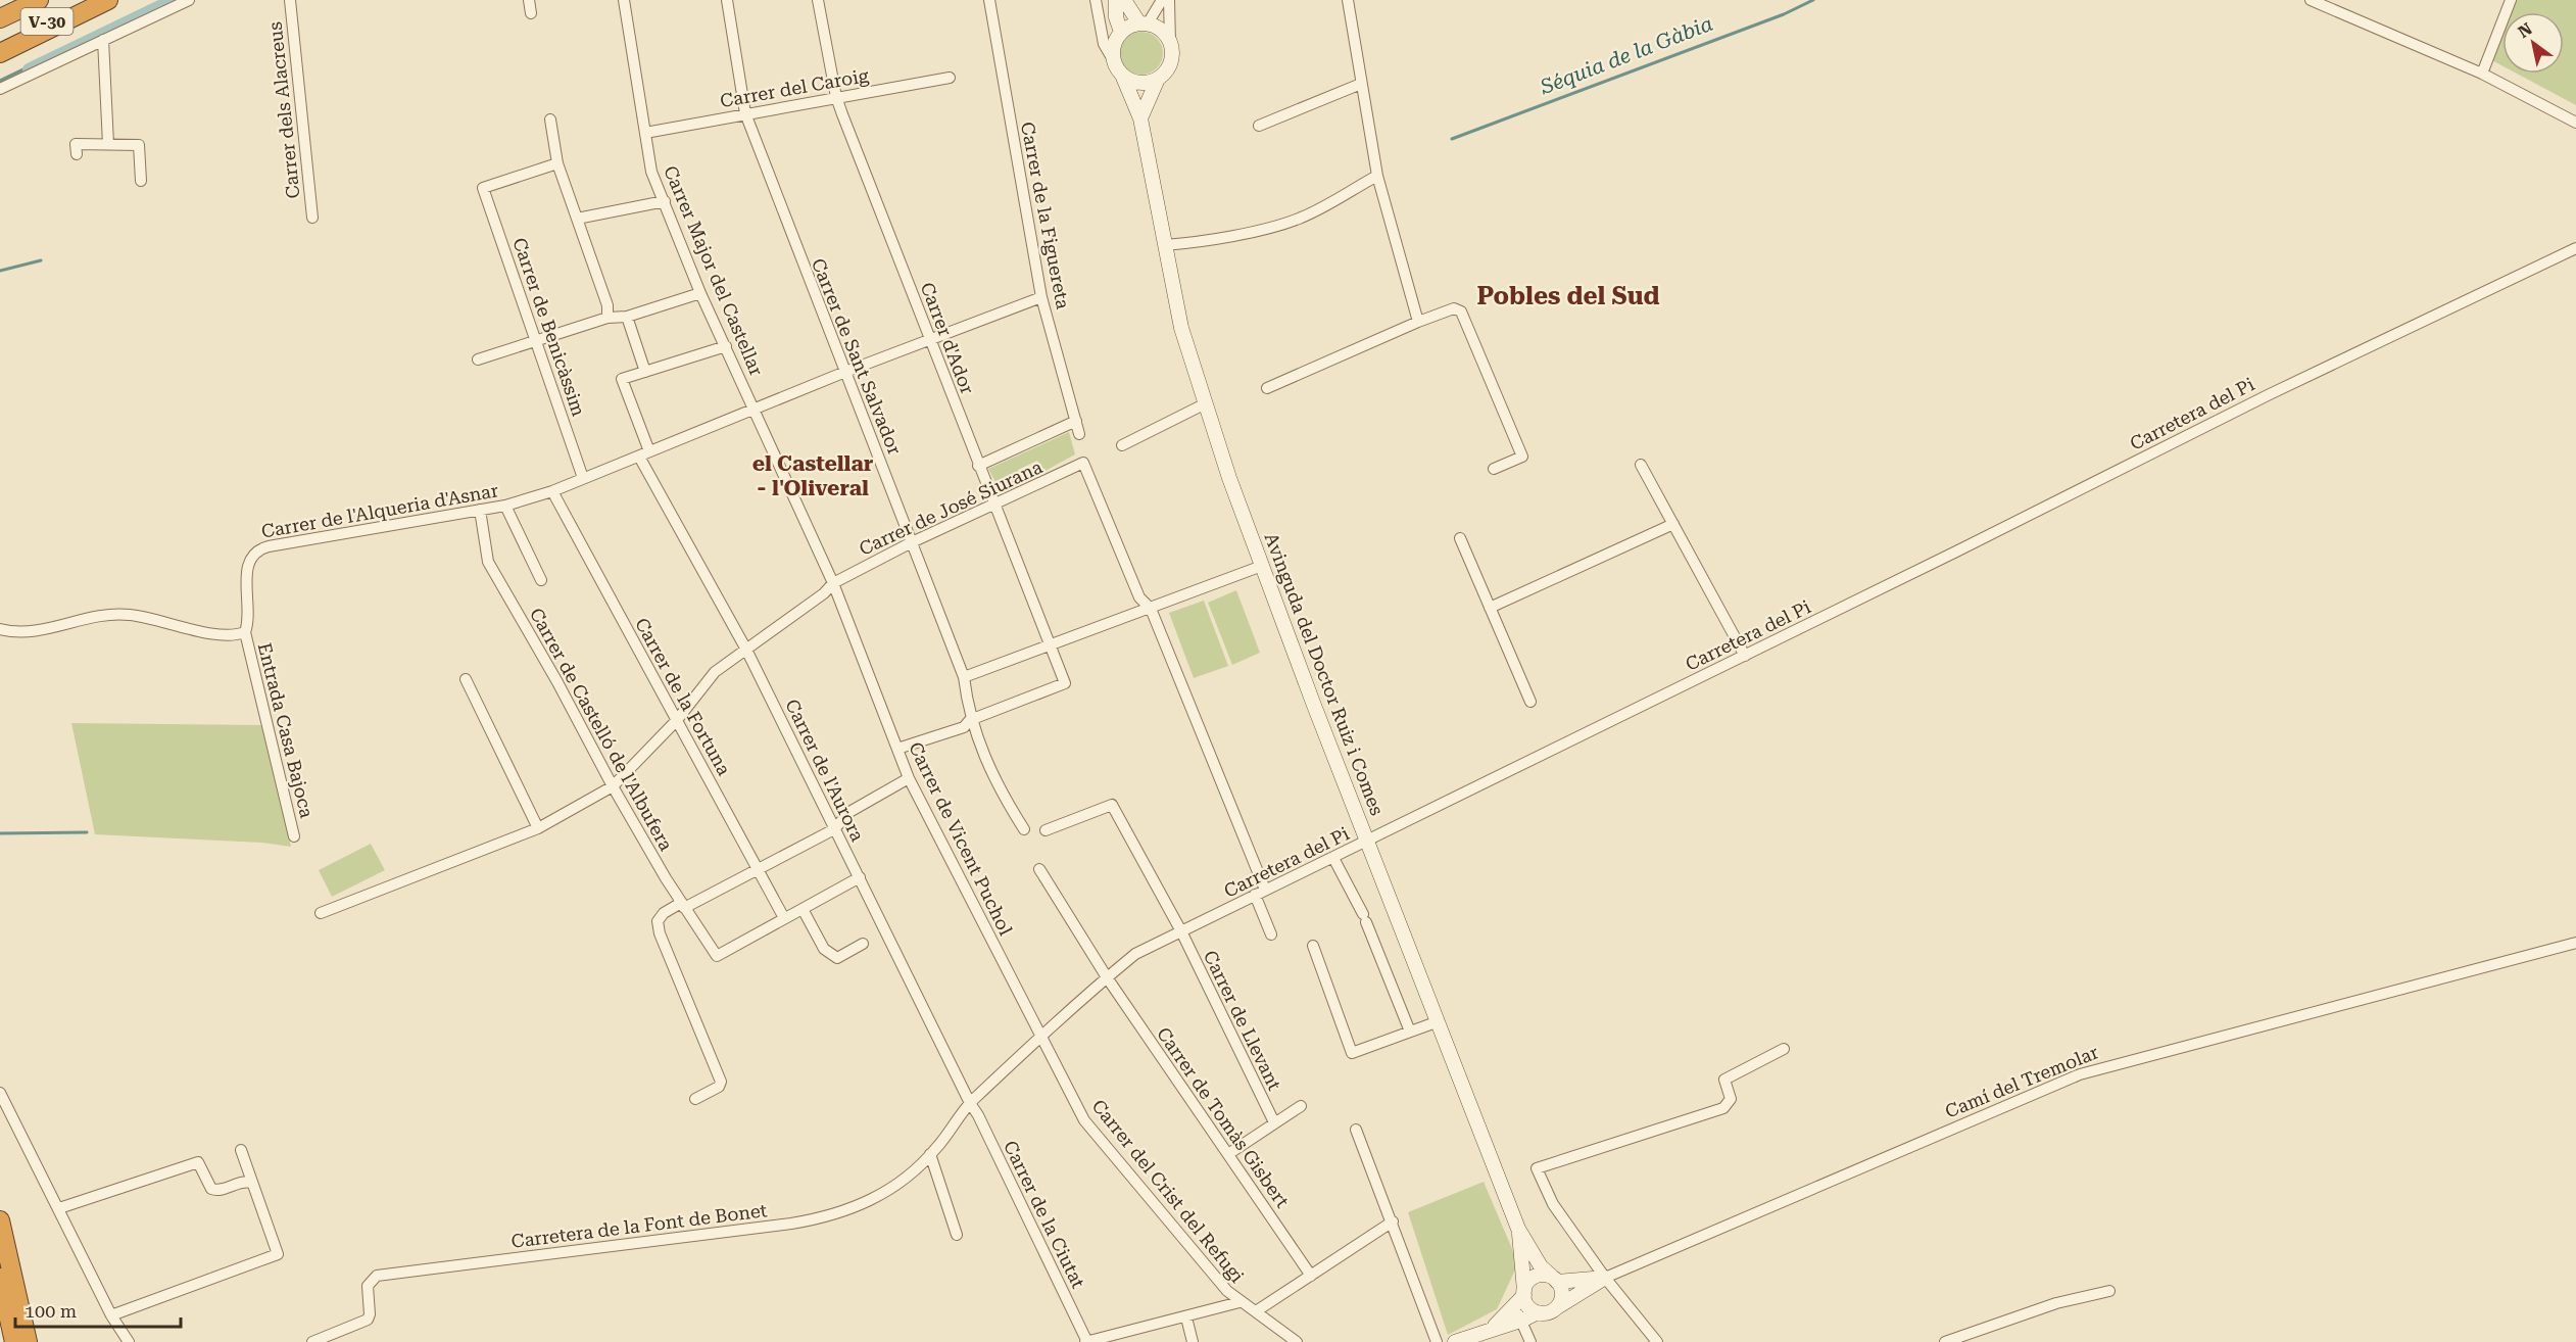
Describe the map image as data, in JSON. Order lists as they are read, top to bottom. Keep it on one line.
{"streets":{"highway":["V-30"],"street":["Carrer del Caroig","Carrer dels Alacreus","Carrer de la Figuereta","Carrer Major del Castellar","Carrer de Benicàssim","Carrer d'Ador","Carrer de Sant Salvador","Carretera del Pi","Carrer de José Siurana","Carrer de l'Alqueria d'Asnar","Avinguda del Doctor Ruiz i Comes","Carrer de la Fortuna","Carrer de Castelló de l'Albufera","Entrada Casa Bajoca","Carrer de l'Aurora","Carrer de Vicent Puchol","Carrer de Llevant","Camí del Tremolar","Carrer de Tomàs Gisbert","Carrer del Crist del Refugi","Carrer de la Ciutat","Carretera de la Font de Bonet"]},"crossings":[["Carrer del Caroig","Carrer Major del Castellar"],["Carrer del Caroig","Carrer d'Ador"],["Carrer del Caroig","Carrer de Sant Salvador"],["Carrer de la Figuereta","Carrer de l'Alqueria d'Asnar"],["Carrer Major del Castellar","Carrer de José Siurana"],["Carrer Major del Castellar","Carrer de l'Alqueria d'Asnar"],["Carrer Major del Castellar","Carrer de Vicent Puchol"],["Carrer de Benicàssim","Carrer de l'Alqueria d'Asnar"],["Carrer d'Ador","Carrer de Sant Salvador"],["Carrer d'Ador","Carrer de José Siurana"],["Carrer d'Ador","Carrer de l'Alqueria d'Asnar"],["Carrer de Sant Salvador","Carrer de José Siurana"],["Carrer de Sant Salvador","Carrer de l'Alqueria d'Asnar"],["Carretera del Pi","Avinguda del Doctor Ruiz i Comes"],["Carretera del Pi","Carrer de l'Aurora"],["Carretera del Pi","Carrer de Vicent Puchol"],["Carretera del Pi","Carrer de Llevant"],["Carretera del Pi","Carrer de Tomàs Gisbert"],["Carretera del Pi","Carrer del Crist del Refugi"],["Carretera del Pi","Carrer de la Ciutat"],["Carretera del Pi","Carretera de la Font de Bonet"],["Carrer de José Siurana","Carrer de la Fortuna"],["Carrer de José Siurana","Carrer de Castelló de l'Albufera"],["Carrer de José Siurana","Carrer de l'Aurora"],["Carrer de José Siurana","Carrer de Vicent Puchol"],["Carrer de l'Alqueria d'Asnar","Carrer de la Fortuna"],["Carrer de l'Alqueria d'Asnar","Carrer de Castelló de l'Albufera"],["Carrer de l'Alqueria d'Asnar","Entrada Casa Bajoca"],["Carrer de l'Alqueria d'Asnar","Carrer de l'Aurora"],["Avinguda del Doctor Ruiz i Comes","Camí del Tremolar"],["Carrer de la Fortuna","Carrer de Castelló de l'Albufera"],["Carrer de l'Aurora","Carrer de la Ciutat"],["Carrer de l'Aurora","Carretera de la Font de Bonet"],["Carrer de Vicent Puchol","Carrer del Crist del Refugi"],["Carrer de la Ciutat","Carretera de la Font de Bonet"]],"districts":["Pobles del Sud","el Castellar - l'Oliveral"],"water":["Séquia de la Gàbia"],"scale_bar":"100 m","north":"top left"}
